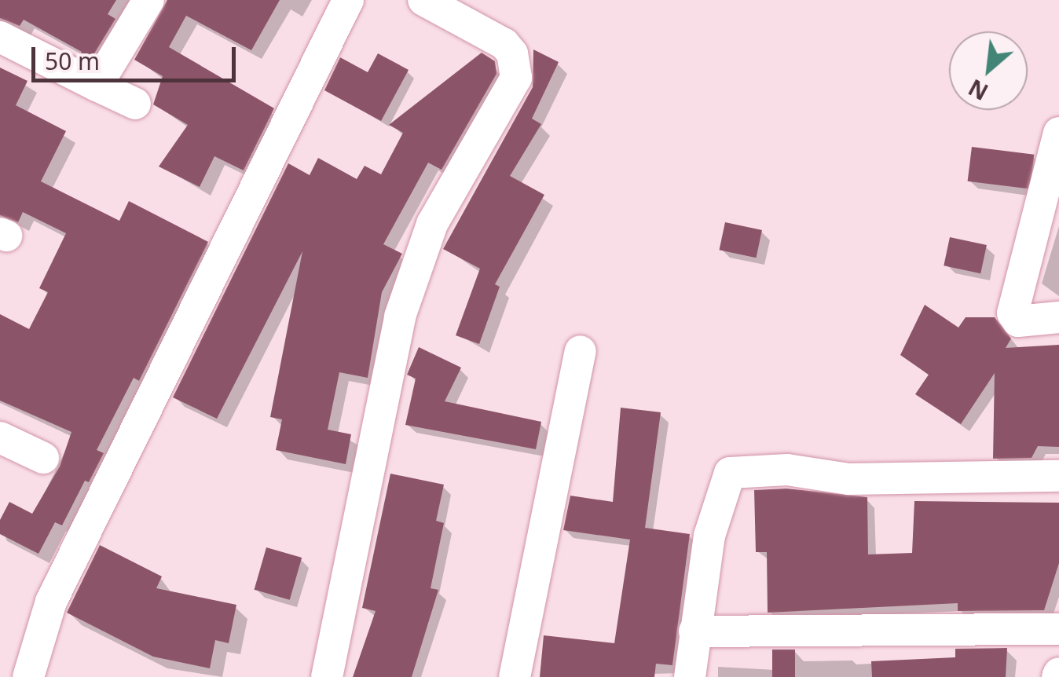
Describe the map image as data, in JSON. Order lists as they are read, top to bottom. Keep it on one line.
{"scale_bar":"50 m","north":"bottom left"}
